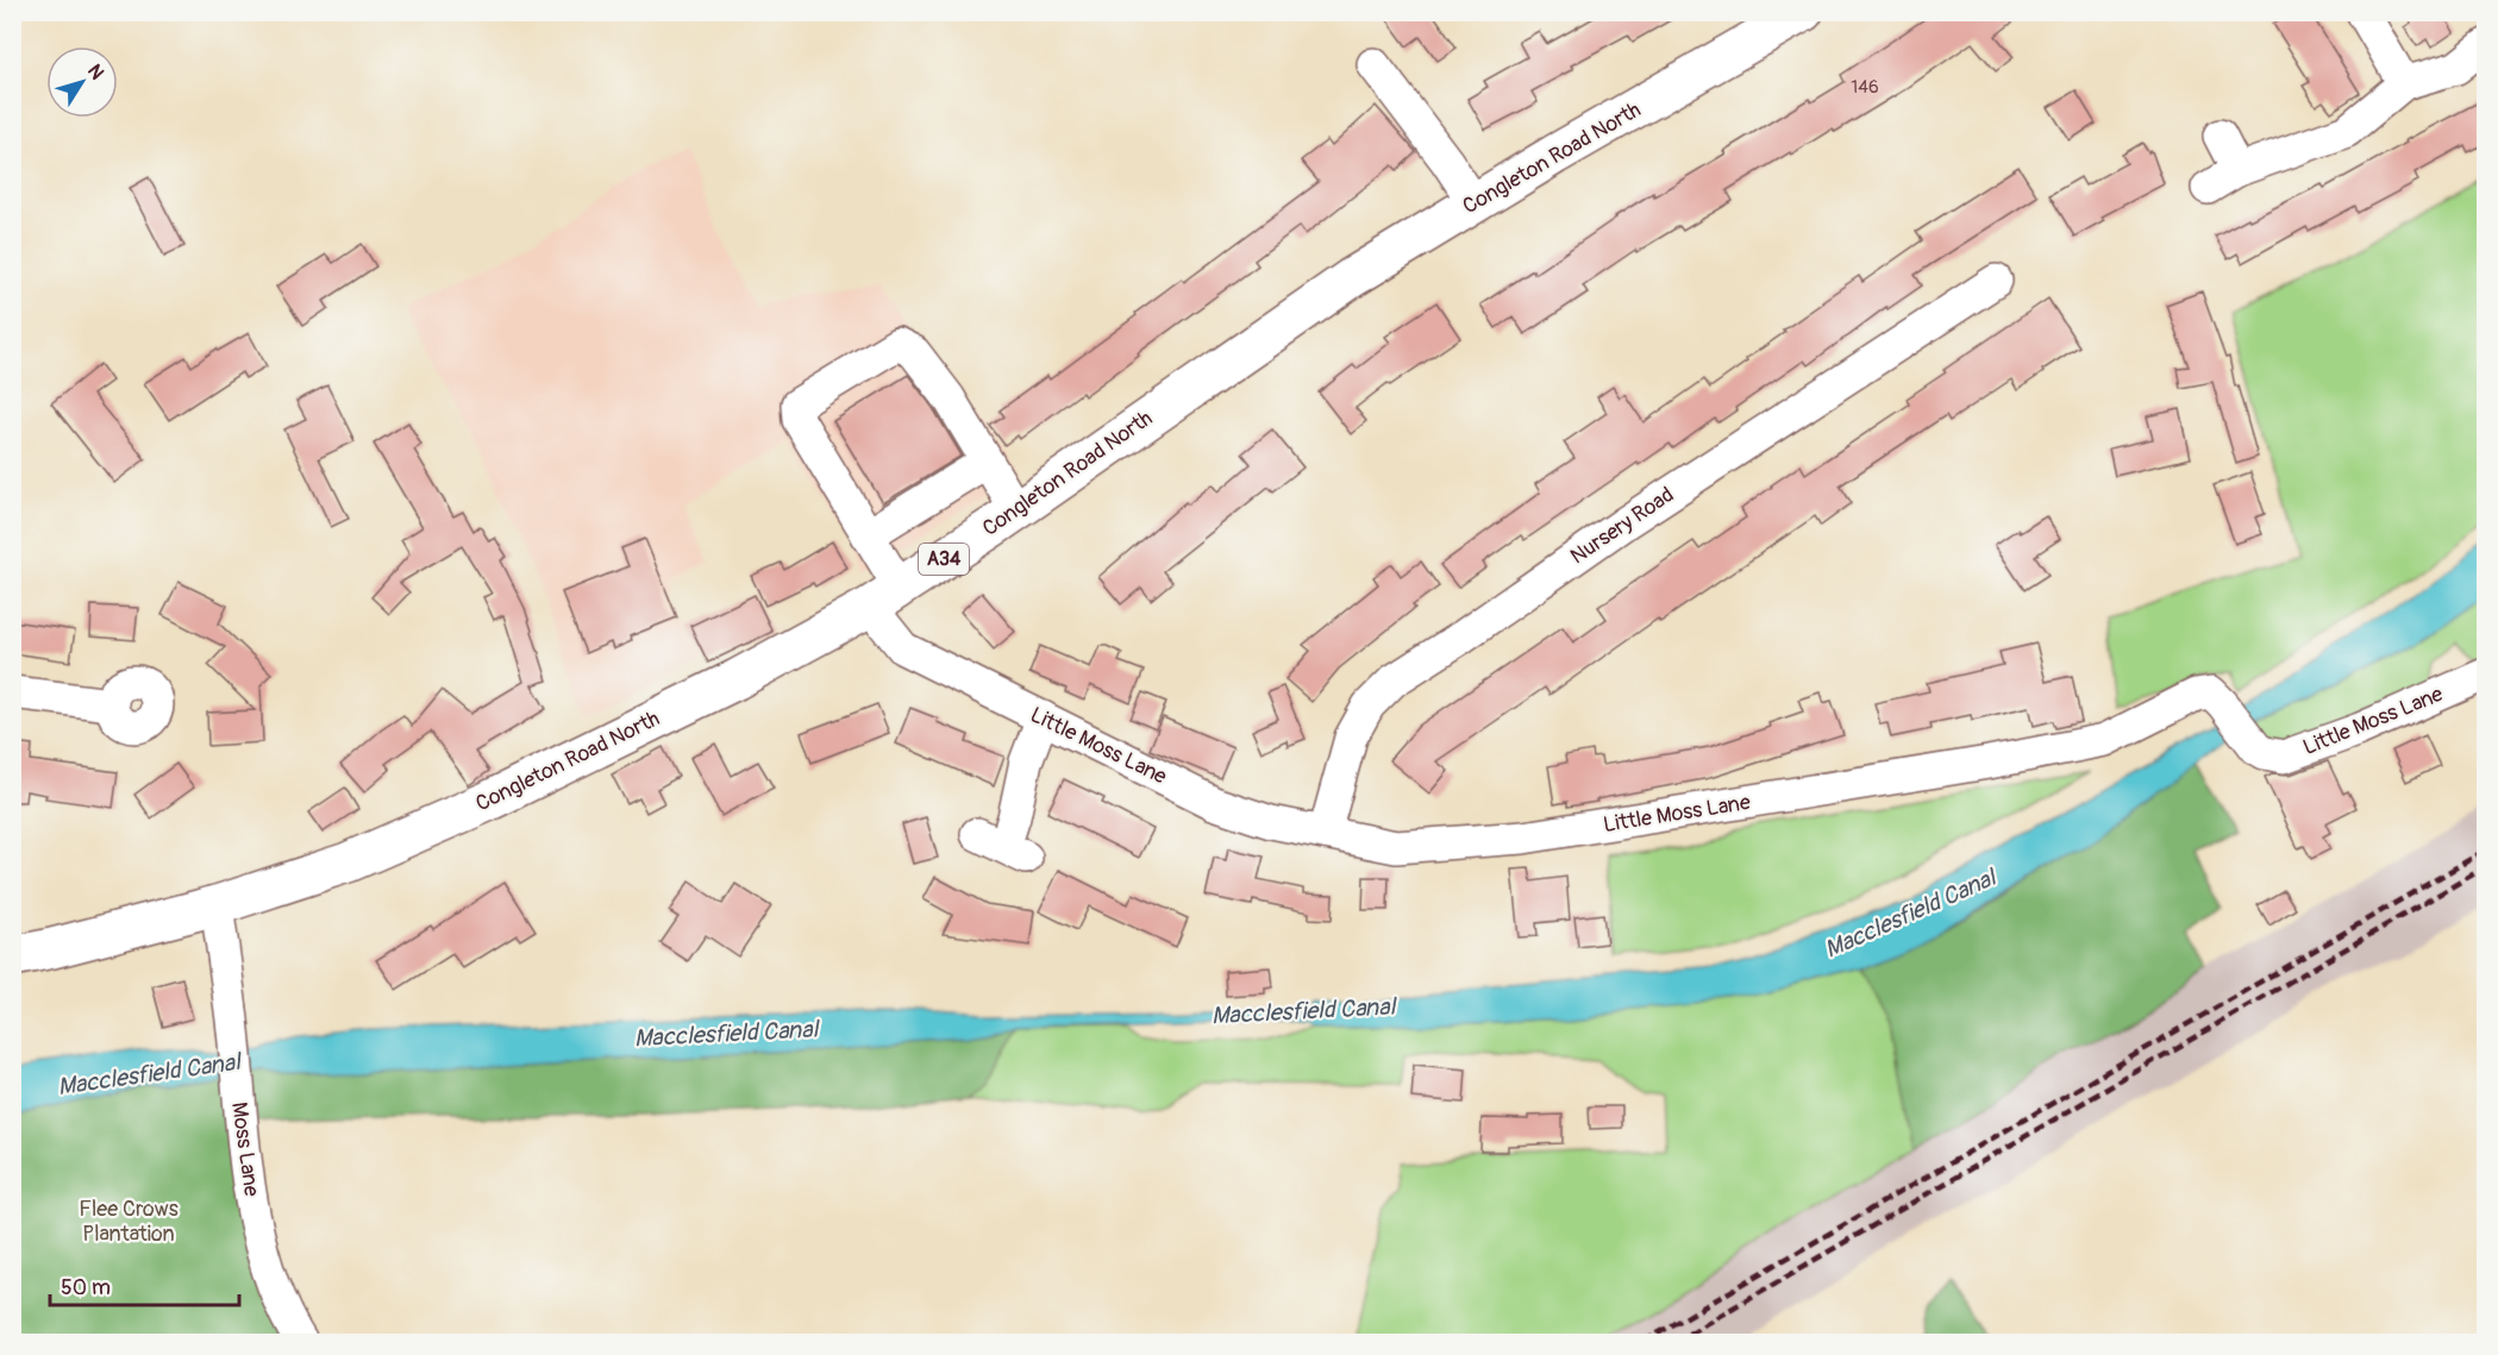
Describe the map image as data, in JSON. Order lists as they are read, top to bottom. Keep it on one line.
{"streets":{"highway":["Congleton Road North","A34"],"street":["Nursery Road","Little Moss Lane","Moss Lane"]},"crossings":[["Congleton Road North","Little Moss Lane"],["Congleton Road North","Moss Lane"],["Nursery Road","Little Moss Lane"]],"water":["Macclesfield Canal"],"parks":["Flee Crows Plantation"],"house_numbers":["146"],"scale_bar":"50 m","north":"top right"}
